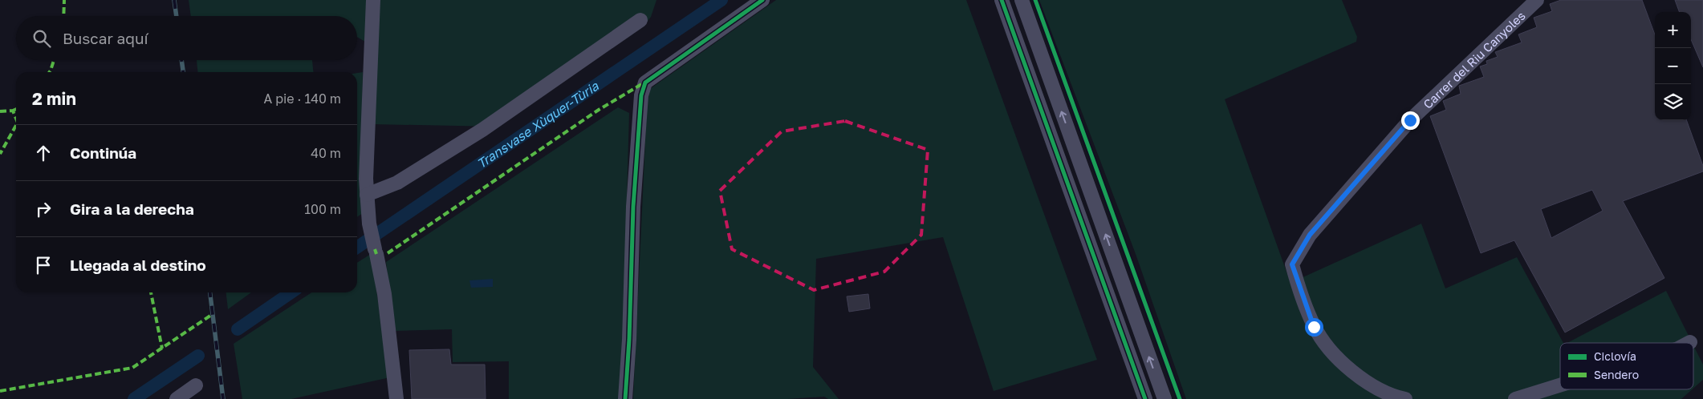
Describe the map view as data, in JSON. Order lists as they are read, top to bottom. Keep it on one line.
{"streets":{"street":["Carrer del Riu Canyoles"]},"water":["Transvase Xùquer-Tùria"],"legend":["Ciclovía","Sendero"],"page":{"map_buttons":["+","−"],"search":"Buscar aquí","heading":["2 min","A pie · 140 m"],"list":[["Continúa","40 m"],["Gira a la derecha","100 m"],"Llegada al destino"]}}
